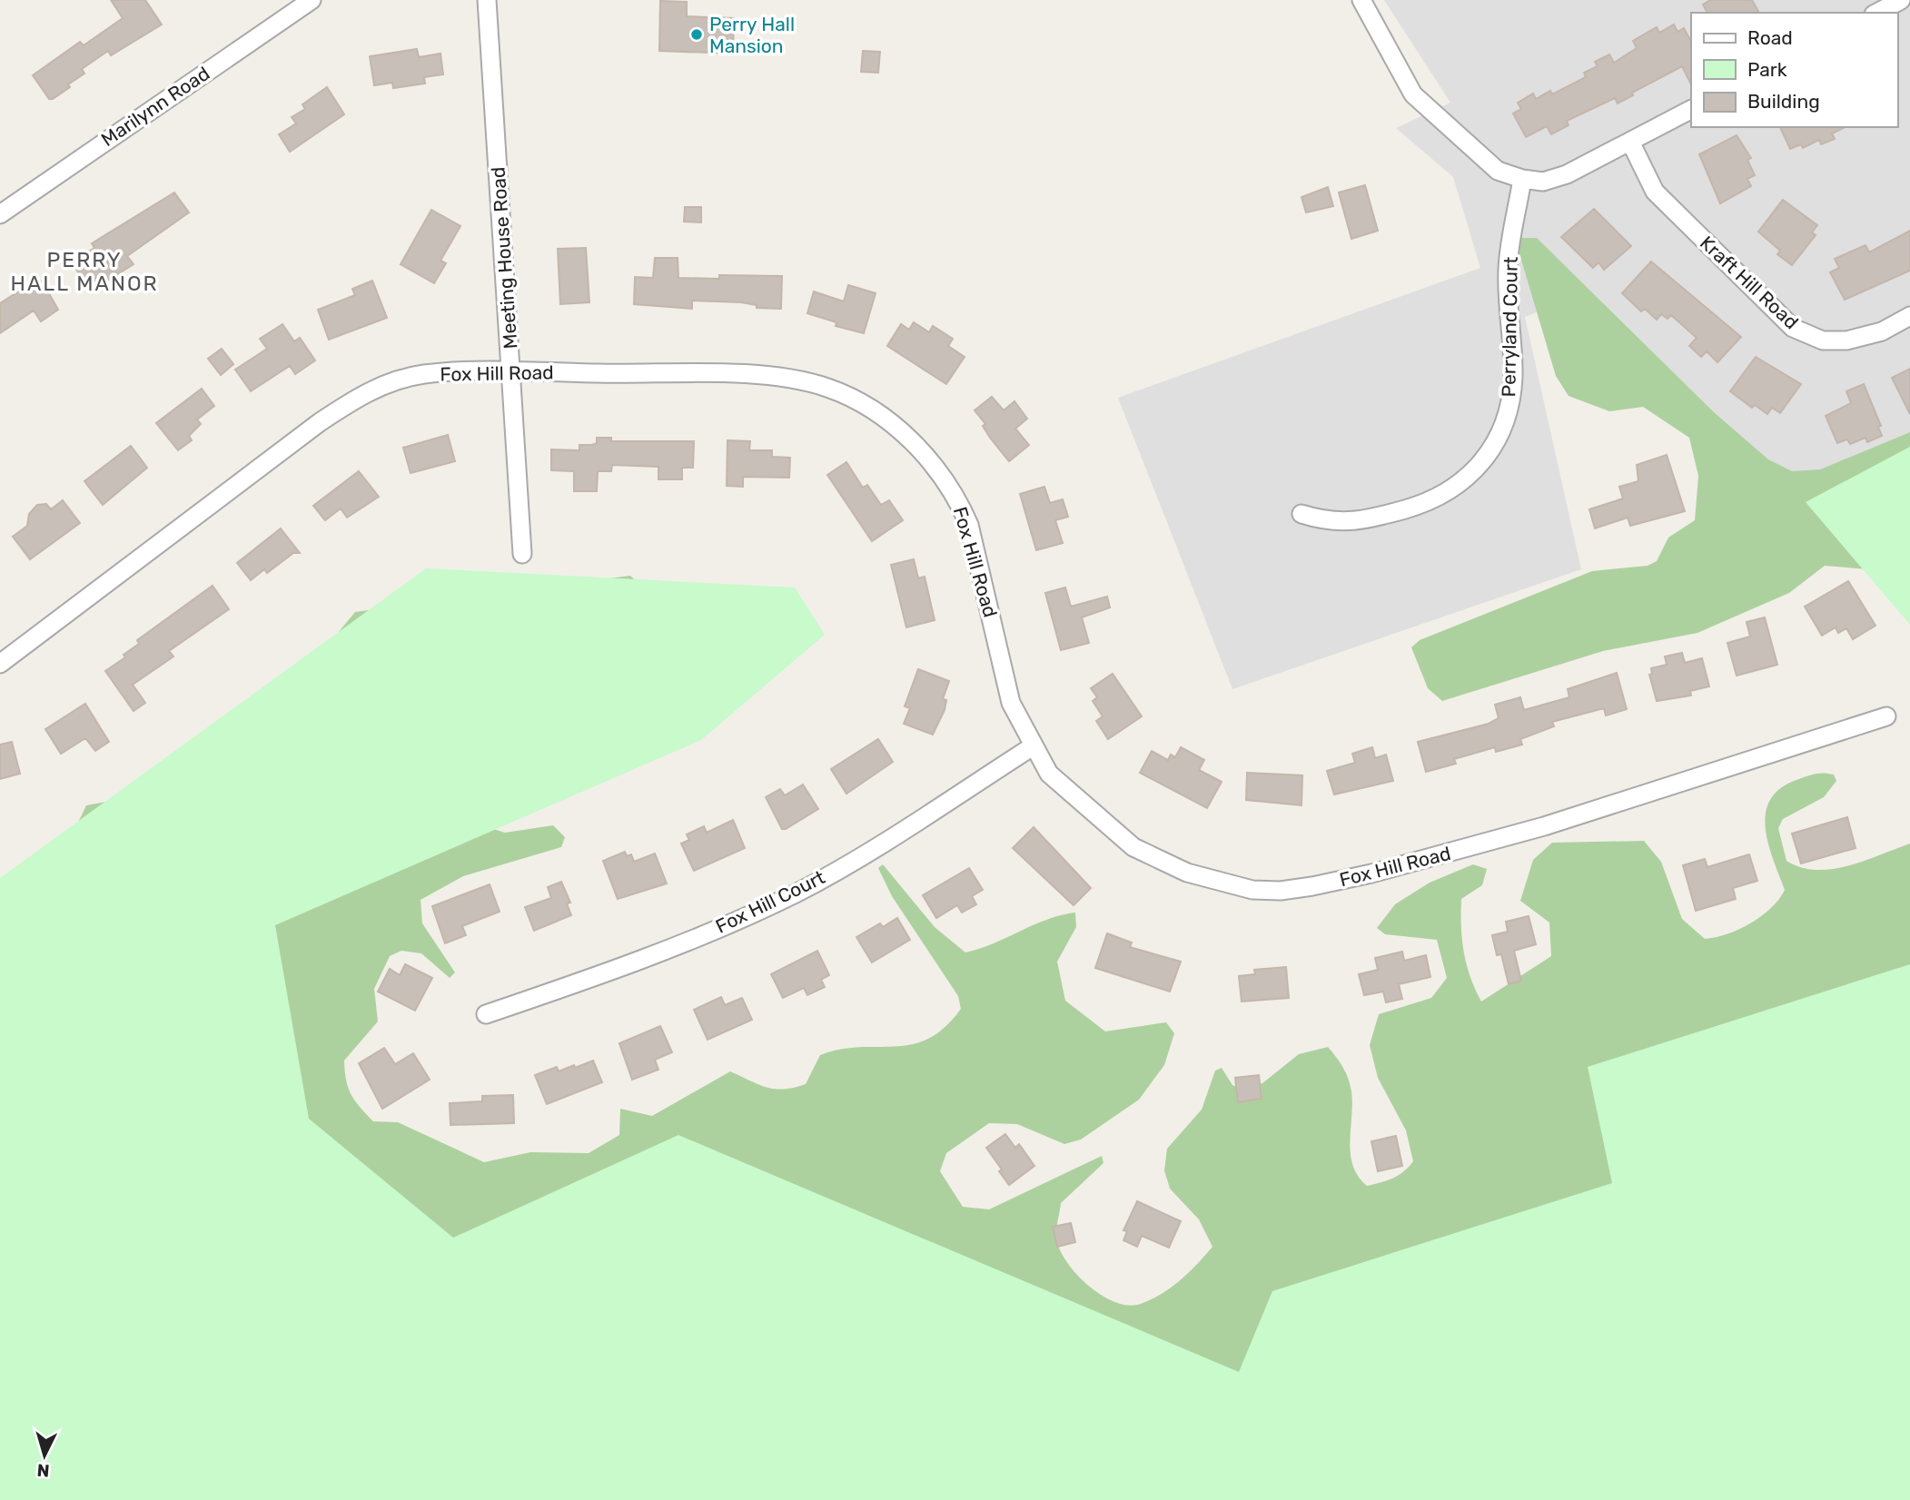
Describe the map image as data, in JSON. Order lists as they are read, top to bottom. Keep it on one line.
{"streets":{"street":["Marilynn Road","Meeting House Road","Kraft Hill Road","Perryland Court","Fox Hill Road","Fox Hill Court"]},"crossings":[["Meeting House Road","Fox Hill Road"],["Fox Hill Road","Fox Hill Court"]],"districts":["PERRY HALL MANOR"],"places":["Perry Hall Mansion"],"legend":["Road","Park","Building"],"north":"bottom"}
